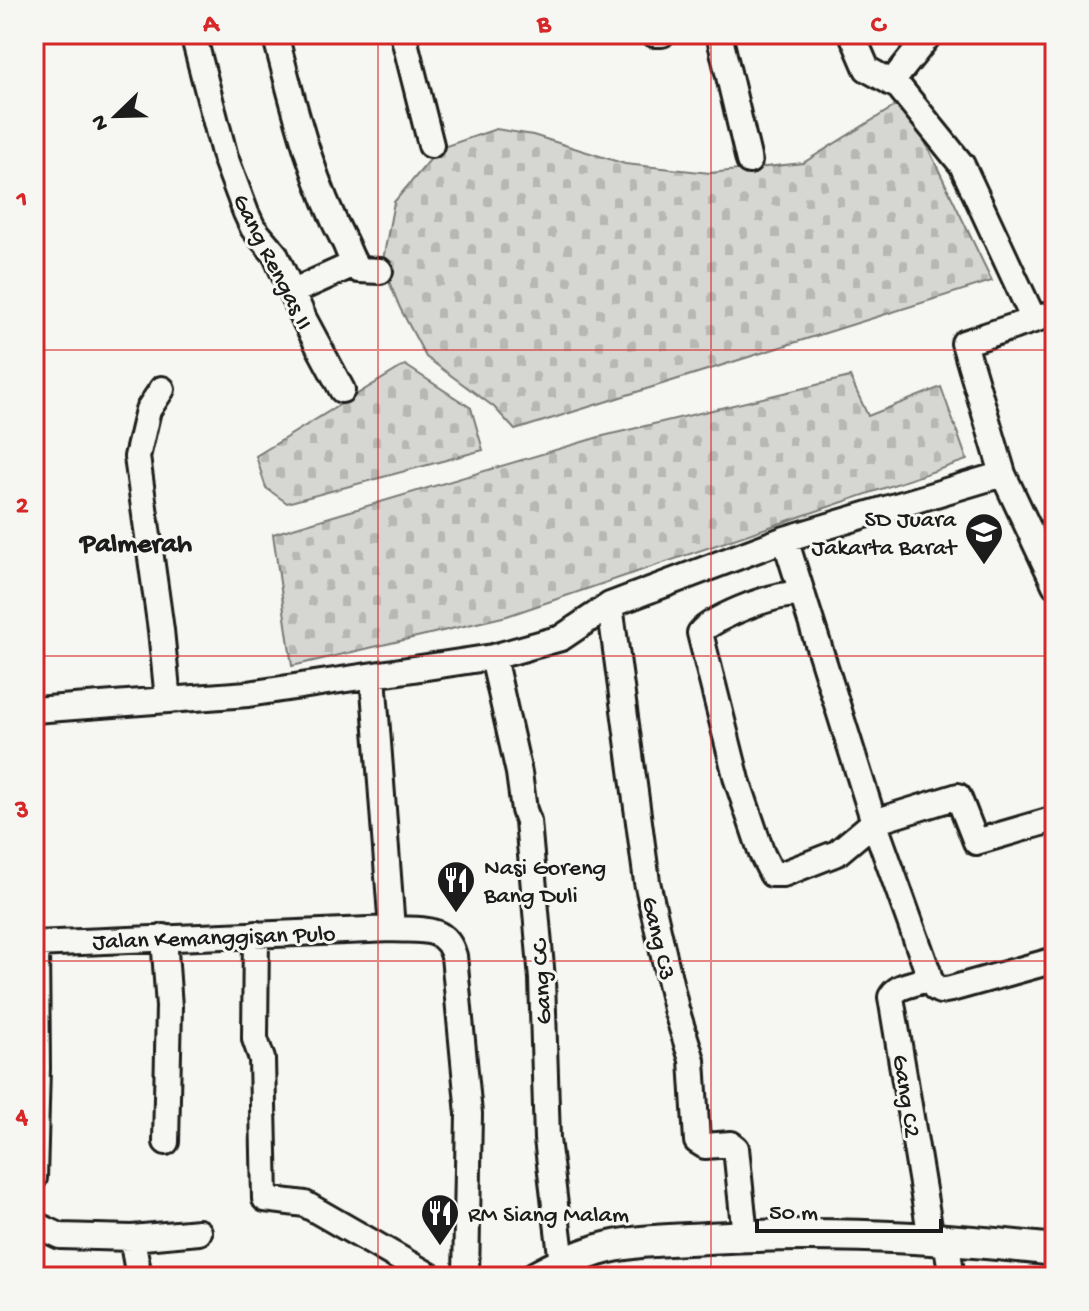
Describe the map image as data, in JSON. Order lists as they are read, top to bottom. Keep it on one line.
{"streets":{"street":["Gang Rengas II","Jalan Kemanggisan Pulo","Gang C3","Gang CC","Gang C2"]},"districts":["Palmerah"],"places":{"school or university":["SD Juara Jakarta Barat"],"restaurant":["Nasi Goreng Bang Duli","RM Siang Malam"]},"scale_bar":"50 m","north":"bottom left","grid":{"columns":["A","B","C"],"rows":["1","2","3","4"]}}
